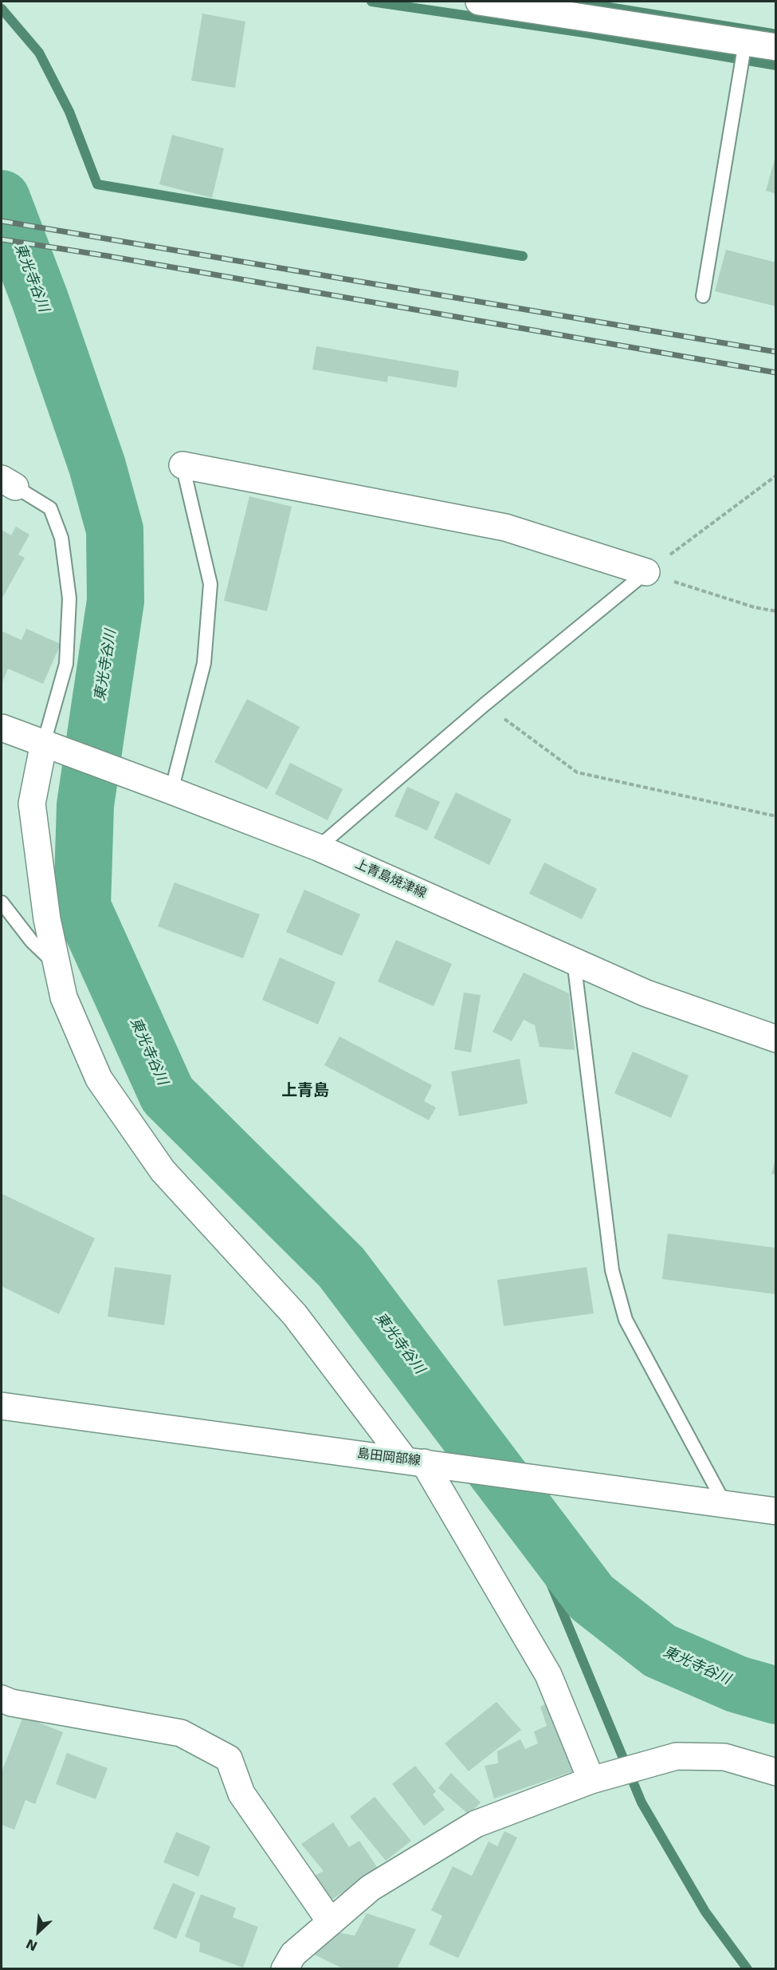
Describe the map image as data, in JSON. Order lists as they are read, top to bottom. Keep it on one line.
{"streets":{"street":["上青島焼津線","島田岡部線"]},"districts":["上青島"],"water":["東光寺谷川"],"north":"bottom left"}
